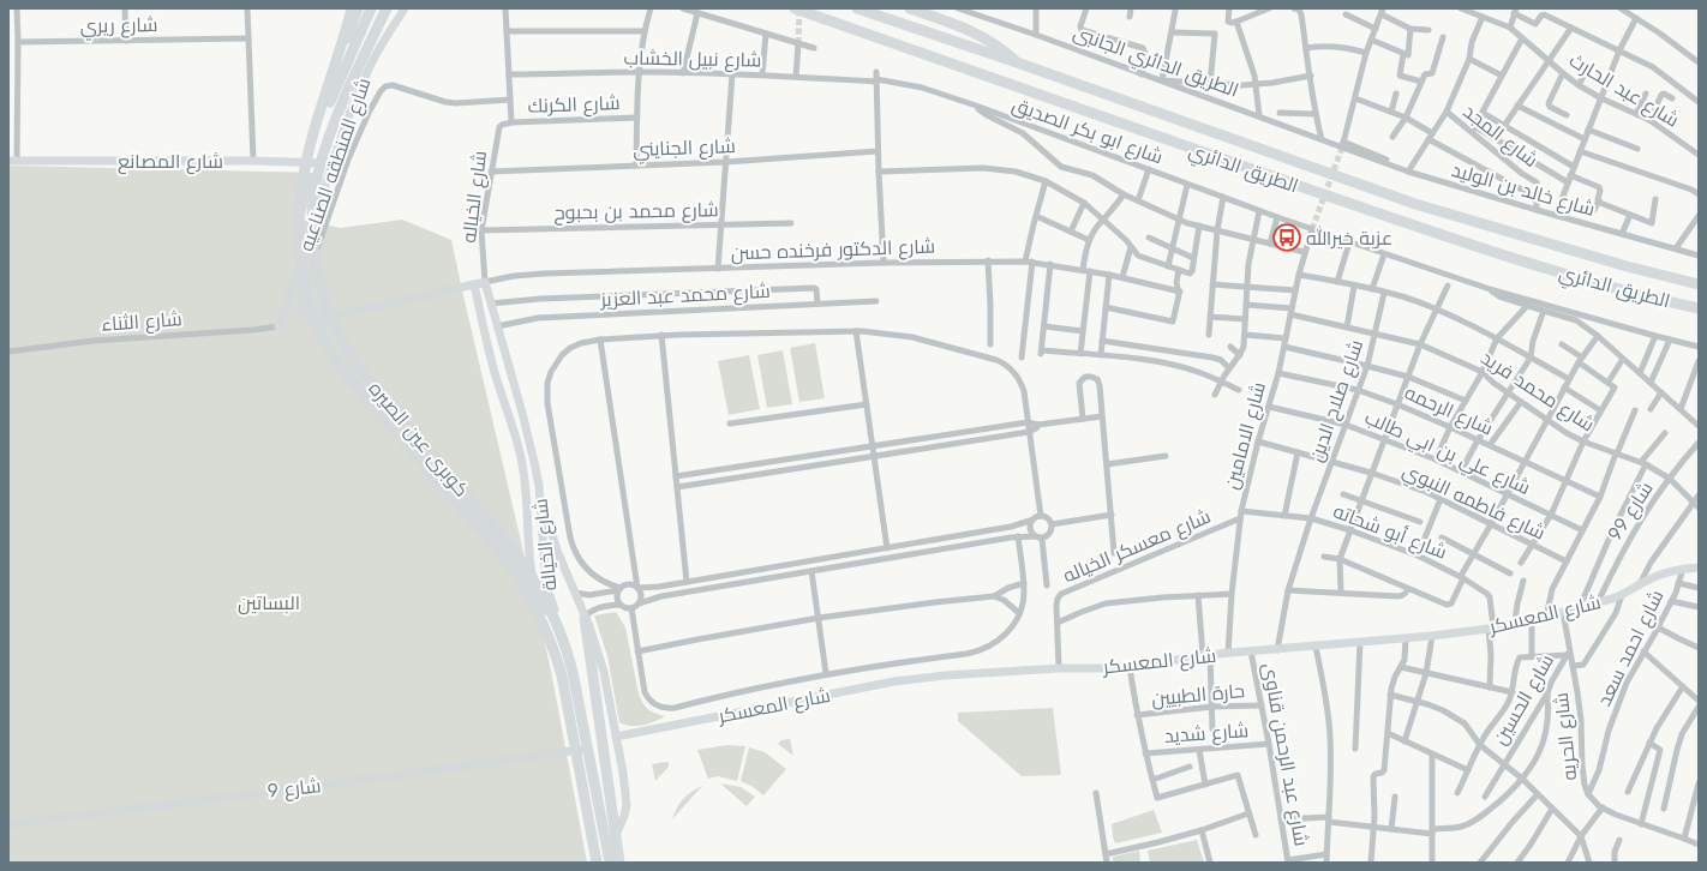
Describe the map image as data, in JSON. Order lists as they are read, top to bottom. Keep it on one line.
{"streets":{"highway":["الطريق الدائري","كوبرى عين الصيره"],"street":["شارع ريري","شارع نبيل الخشاب","الطريق الدائري الجانبى","شارع عبد الحارث","شارع الكرنك","شارع ابو بكر الصديق","شارع المجد","شارع الجنايني","شارع المصانع","شارع المنطقه الصناعيه","شارع خالد بن الوليد","شارع الخياله","شارع محمد بن بحبوح","شارع الدكتور فرخنده حسن","شارع محمد عبد العزيز","شارع الثناء","شارع محمد فريد","شارع صلاح الدين","شارع الرحمه","شارع الامامين","شارع علي بن ابي طالب","شارع فاطمه النبوي","شارع 99","شارع أبو شحاته","شارع الخيالة","شارع معسكر الخياله","شارع المعسكر","شارع احمد سعد","حارة الطبيين","شارع الحسين","شارع شديد","شارع الحريه","شارع عبد الرحمن قناوى","شارع 9"]},"crossings":[["شارع نبيل الخشاب","شارع ابو بكر الصديق"],["الطريق الدائري الجانبى","شارع خالد بن الوليد"],["شارع الكرنك","شارع الخياله"],["شارع ابو بكر الصديق","شارع الامامين"],["شارع الجنايني","شارع الخياله"],["شارع المصانع","شارع المنطقه الصناعيه"],["شارع المنطقه الصناعيه","شارع الثناء"],["شارع الخياله","شارع محمد بن بحبوح"],["شارع الخياله","شارع الدكتور فرخنده حسن"],["شارع الخياله","شارع الخيالة"],["شارع الدكتور فرخنده حسن","شارع الخيالة"],["شارع محمد عبد العزيز","شارع الخيالة"],["شارع محمد فريد","شارع صلاح الدين"],["شارع محمد فريد","شارع الامامين"],["شارع محمد فريد","شارع 99"],["شارع صلاح الدين","شارع الرحمه"],["شارع صلاح الدين","شارع علي بن ابي طالب"],["شارع صلاح الدين","شارع فاطمه النبوي"],["شارع صلاح الدين","شارع أبو شحاته"],["شارع صلاح الدين","شارع المعسكر"],["شارع الرحمه","شارع الامامين"],["شارع الامامين","شارع علي بن ابي طالب"],["شارع الامامين","شارع فاطمه النبوي"],["شارع الامامين","شارع أبو شحاته"],["شارع الامامين","شارع معسكر الخياله"],["شارع الامامين","شارع المعسكر"],["كوبرى عين الصيره","شارع الخيالة"],["شارع 99","شارع المعسكر"],["شارع أبو شحاته","شارع المعسكر"],["شارع الخيالة","شارع 9"],["شارع معسكر الخياله","شارع المعسكر"],["شارع المعسكر","شارع احمد سعد"],["شارع المعسكر","شارع الحريه"],["شارع المعسكر","شارع عبد الرحمن قناوى"],["شارع احمد سعد","شارع الحريه"],["حارة الطبيين","شارع عبد الرحمن قناوى"],["شارع الحسين","شارع الحريه"],["شارع شديد","شارع عبد الرحمن قناوى"]],"parks":["البساتين"],"places":{"bus stop":["عزبة خيرالله"]}}
